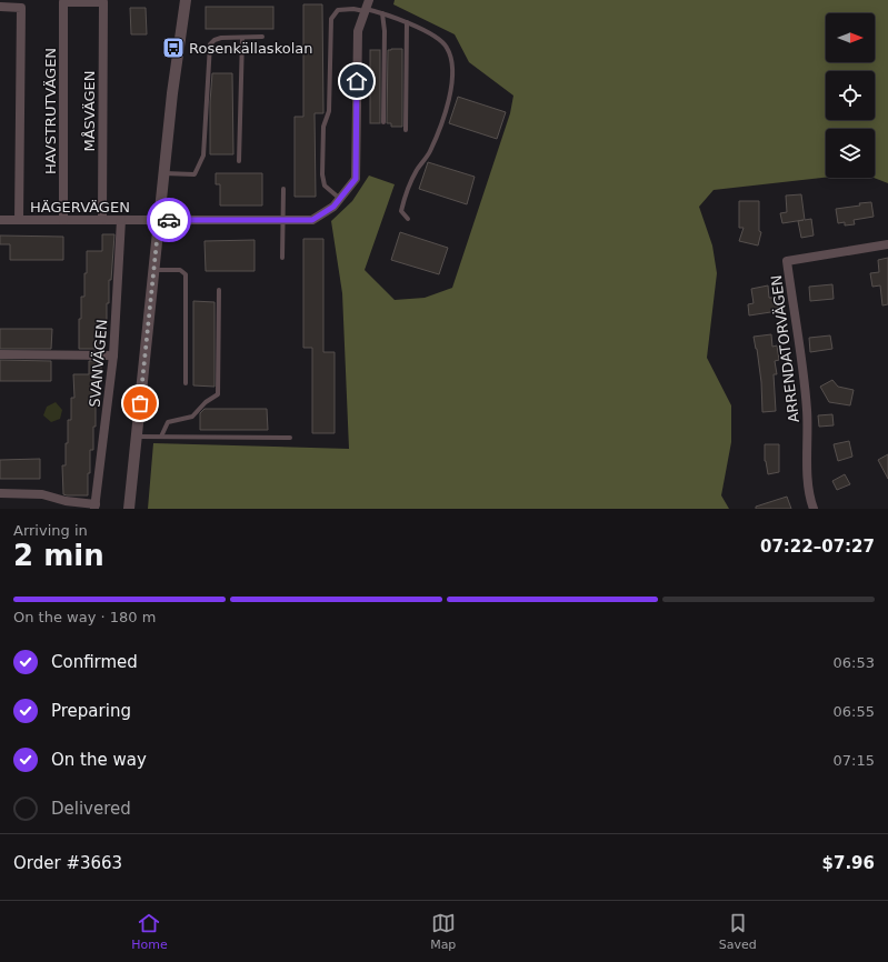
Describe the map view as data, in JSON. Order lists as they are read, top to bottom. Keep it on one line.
{"streets":{"street":["HAVSTRUTVÄGEN","MÅSVÄGEN","HÄGERVÄGEN","ARRENDATORVÄGEN","SVANVÄGEN"]},"crossings":[["HAVSTRUTVÄGEN","MÅSVÄGEN"],["HAVSTRUTVÄGEN","HÄGERVÄGEN"],["MÅSVÄGEN","HÄGERVÄGEN"],["HÄGERVÄGEN","SVANVÄGEN"]],"places":{"bus stop":["Rosenkällaskolan"]},"north":"right","page":{"heading":["2 min","Arriving in","07:22–07:27"],"panel":["Order #3663","$7.96"],"bar":"On the way · 180 m","list":[["Confirmed","06:53"],["Preparing","06:55"],["On the way","07:15"],"Delivered"],"tabs":["Home","Map","Saved"]}}
